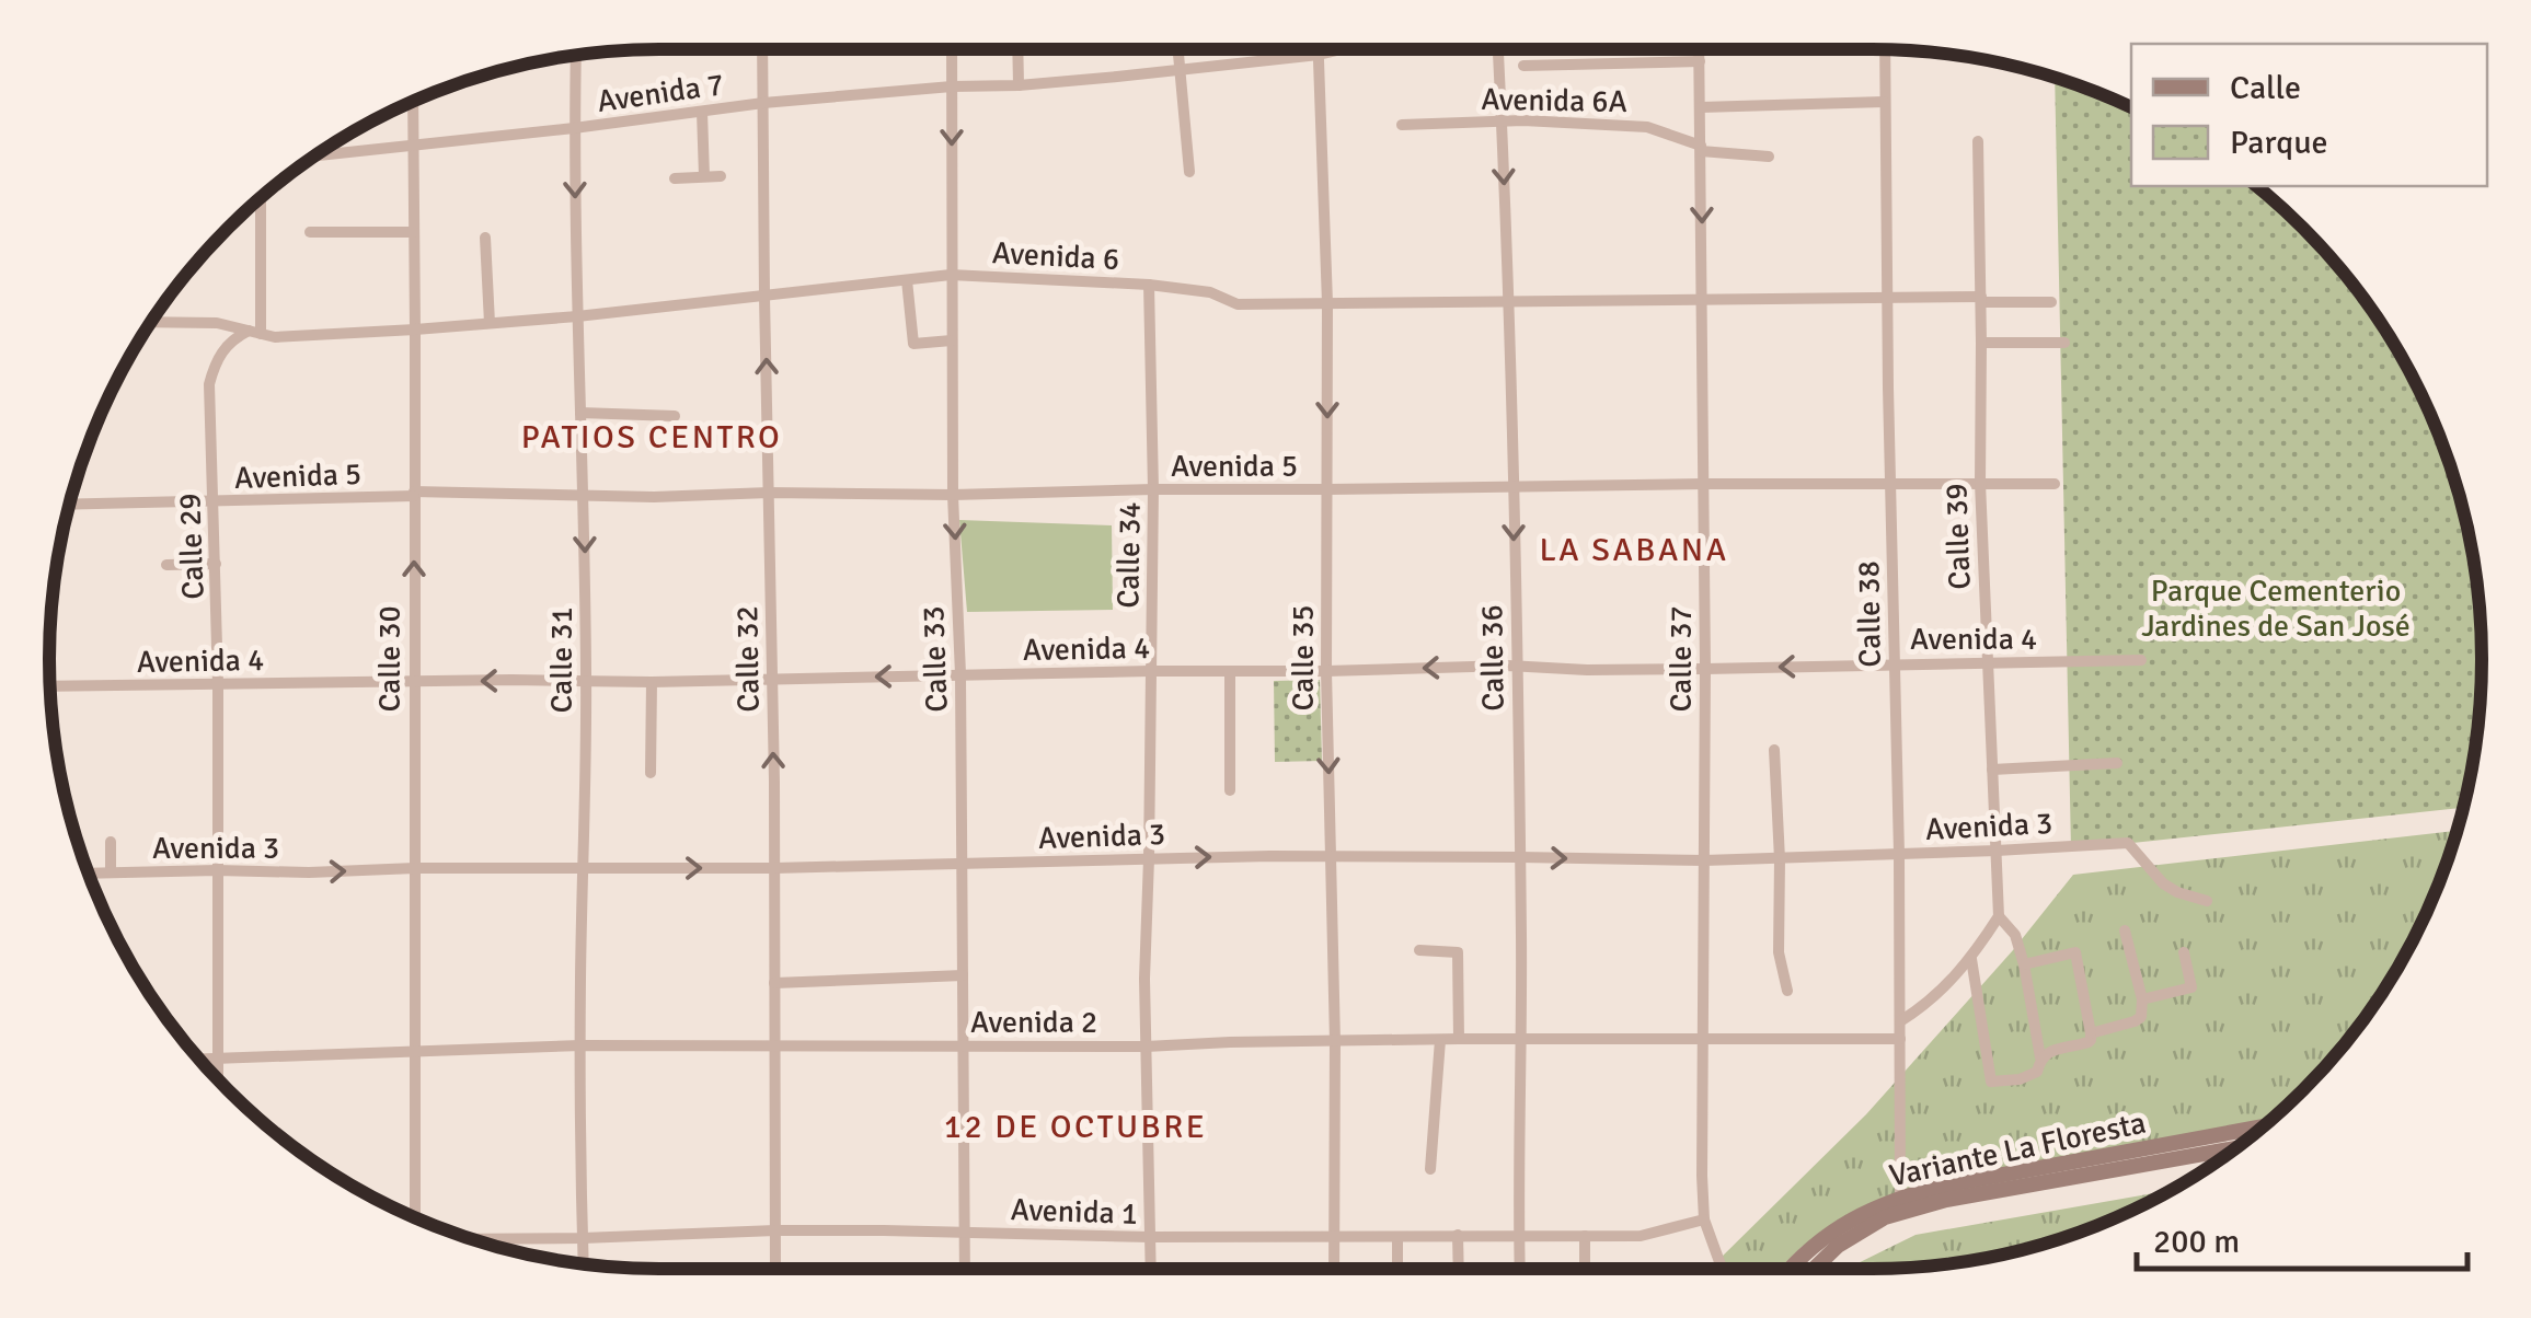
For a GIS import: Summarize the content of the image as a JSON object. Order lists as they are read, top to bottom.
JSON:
{
  "streets": {
    "main road": ["Variante La Floresta"],
    "street": [
      "Avenida 7",
      "Avenida 6A",
      "Avenida 6",
      "Avenida 5",
      "Calle 39",
      "Calle 29",
      "Calle 34",
      "Calle 38",
      "Avenida 4",
      "Calle 35",
      "Calle 36",
      "Calle 30",
      "Calle 32",
      "Calle 33",
      "Calle 37",
      "Calle 31",
      "Avenida 3",
      "Avenida 2",
      "Avenida 1"
    ]
  },
  "crossings": [
    ["Avenida 7", "Calle 35"],
    ["Avenida 7", "Calle 30"],
    ["Avenida 7", "Calle 32"],
    ["Avenida 7", "Calle 33"],
    ["Avenida 7", "Calle 31"],
    ["Avenida 6A", "Calle 36"],
    ["Avenida 6A", "Calle 37"],
    ["Avenida 6", "Calle 39"],
    ["Avenida 6", "Calle 29"],
    ["Avenida 6", "Calle 34"],
    ["Avenida 6", "Calle 38"],
    ["Avenida 6", "Calle 35"],
    ["Avenida 6", "Calle 36"],
    ["Avenida 6", "Calle 30"],
    ["Avenida 6", "Calle 32"],
    ["Avenida 6", "Calle 33"],
    ["Avenida 6", "Calle 37"],
    ["Avenida 6", "Calle 31"],
    ["Avenida 5", "Calle 39"],
    ["Avenida 5", "Calle 29"],
    ["Avenida 5", "Calle 34"],
    ["Avenida 5", "Calle 38"],
    ["Avenida 5", "Calle 35"],
    ["Avenida 5", "Calle 36"],
    ["Avenida 5", "Calle 30"],
    ["Avenida 5", "Calle 32"],
    ["Avenida 5", "Calle 33"],
    ["Avenida 5", "Calle 37"],
    ["Avenida 5", "Calle 31"],
    ["Calle 39", "Avenida 4"],
    ["Calle 39", "Avenida 3"],
    ["Calle 29", "Avenida 4"],
    ["Calle 29", "Avenida 3"],
    ["Calle 29", "Avenida 2"],
    ["Calle 34", "Avenida 4"],
    ["Calle 34", "Avenida 3"],
    ["Calle 34", "Avenida 2"],
    ["Calle 34", "Avenida 1"],
    ["Calle 38", "Avenida 4"],
    ["Calle 38", "Avenida 3"],
    ["Calle 38", "Avenida 2"],
    ["Calle 38", "Variante La Floresta"],
    ["Avenida 4", "Calle 35"],
    ["Avenida 4", "Calle 36"],
    ["Avenida 4", "Calle 30"],
    ["Avenida 4", "Calle 32"],
    ["Avenida 4", "Calle 33"],
    ["Avenida 4", "Calle 37"],
    ["Avenida 4", "Calle 31"],
    ["Calle 35", "Avenida 3"],
    ["Calle 35", "Avenida 2"],
    ["Calle 35", "Avenida 1"],
    ["Calle 36", "Avenida 3"],
    ["Calle 36", "Avenida 2"],
    ["Calle 36", "Avenida 1"],
    ["Calle 30", "Avenida 3"],
    ["Calle 30", "Avenida 2"],
    ["Calle 32", "Avenida 3"],
    ["Calle 32", "Avenida 2"],
    ["Calle 32", "Avenida 1"],
    ["Calle 33", "Avenida 3"],
    ["Calle 33", "Avenida 2"],
    ["Calle 33", "Avenida 1"],
    ["Calle 37", "Avenida 3"],
    ["Calle 37", "Avenida 2"],
    ["Calle 37", "Avenida 1"],
    ["Calle 31", "Avenida 3"],
    ["Calle 31", "Avenida 2"],
    ["Calle 31", "Avenida 1"]
  ],
  "one_way": ["Avenida 4", "Avenida 3"],
  "districts": ["PATIOS CENTRO", "LA SABANA", "12 DE OCTUBRE"],
  "parks": ["Parque Cementerio Jardines de San José"],
  "legend": ["Calle", "Parque"],
  "scale_bar": "200 m"
}
